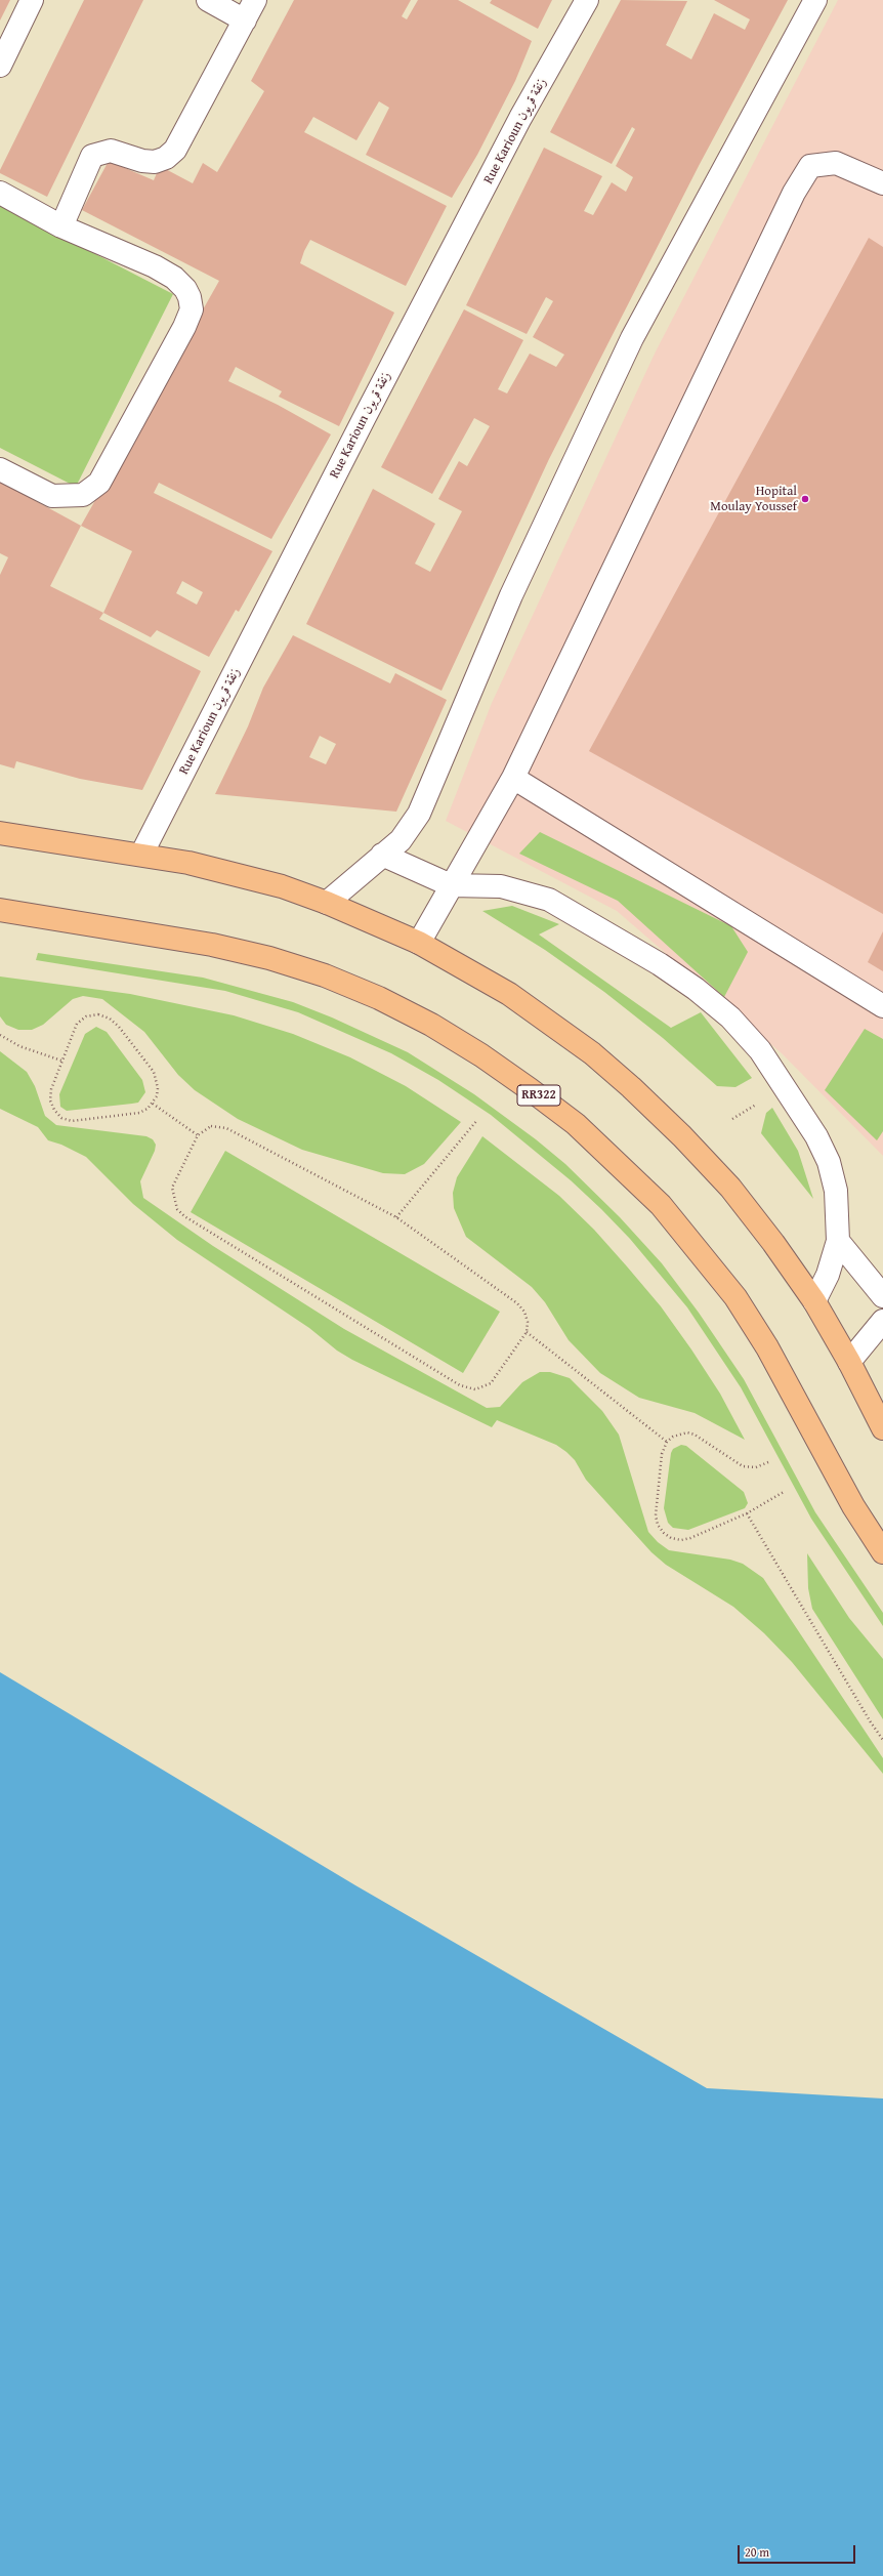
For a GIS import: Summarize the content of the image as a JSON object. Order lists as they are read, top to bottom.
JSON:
{
  "streets": {
    "main road": ["RR322"],
    "street": ["Rue Karioun زنقة قريون"]
  },
  "places": ["Hopital Moulay Youssef"],
  "scale_bar": "20 m"
}
